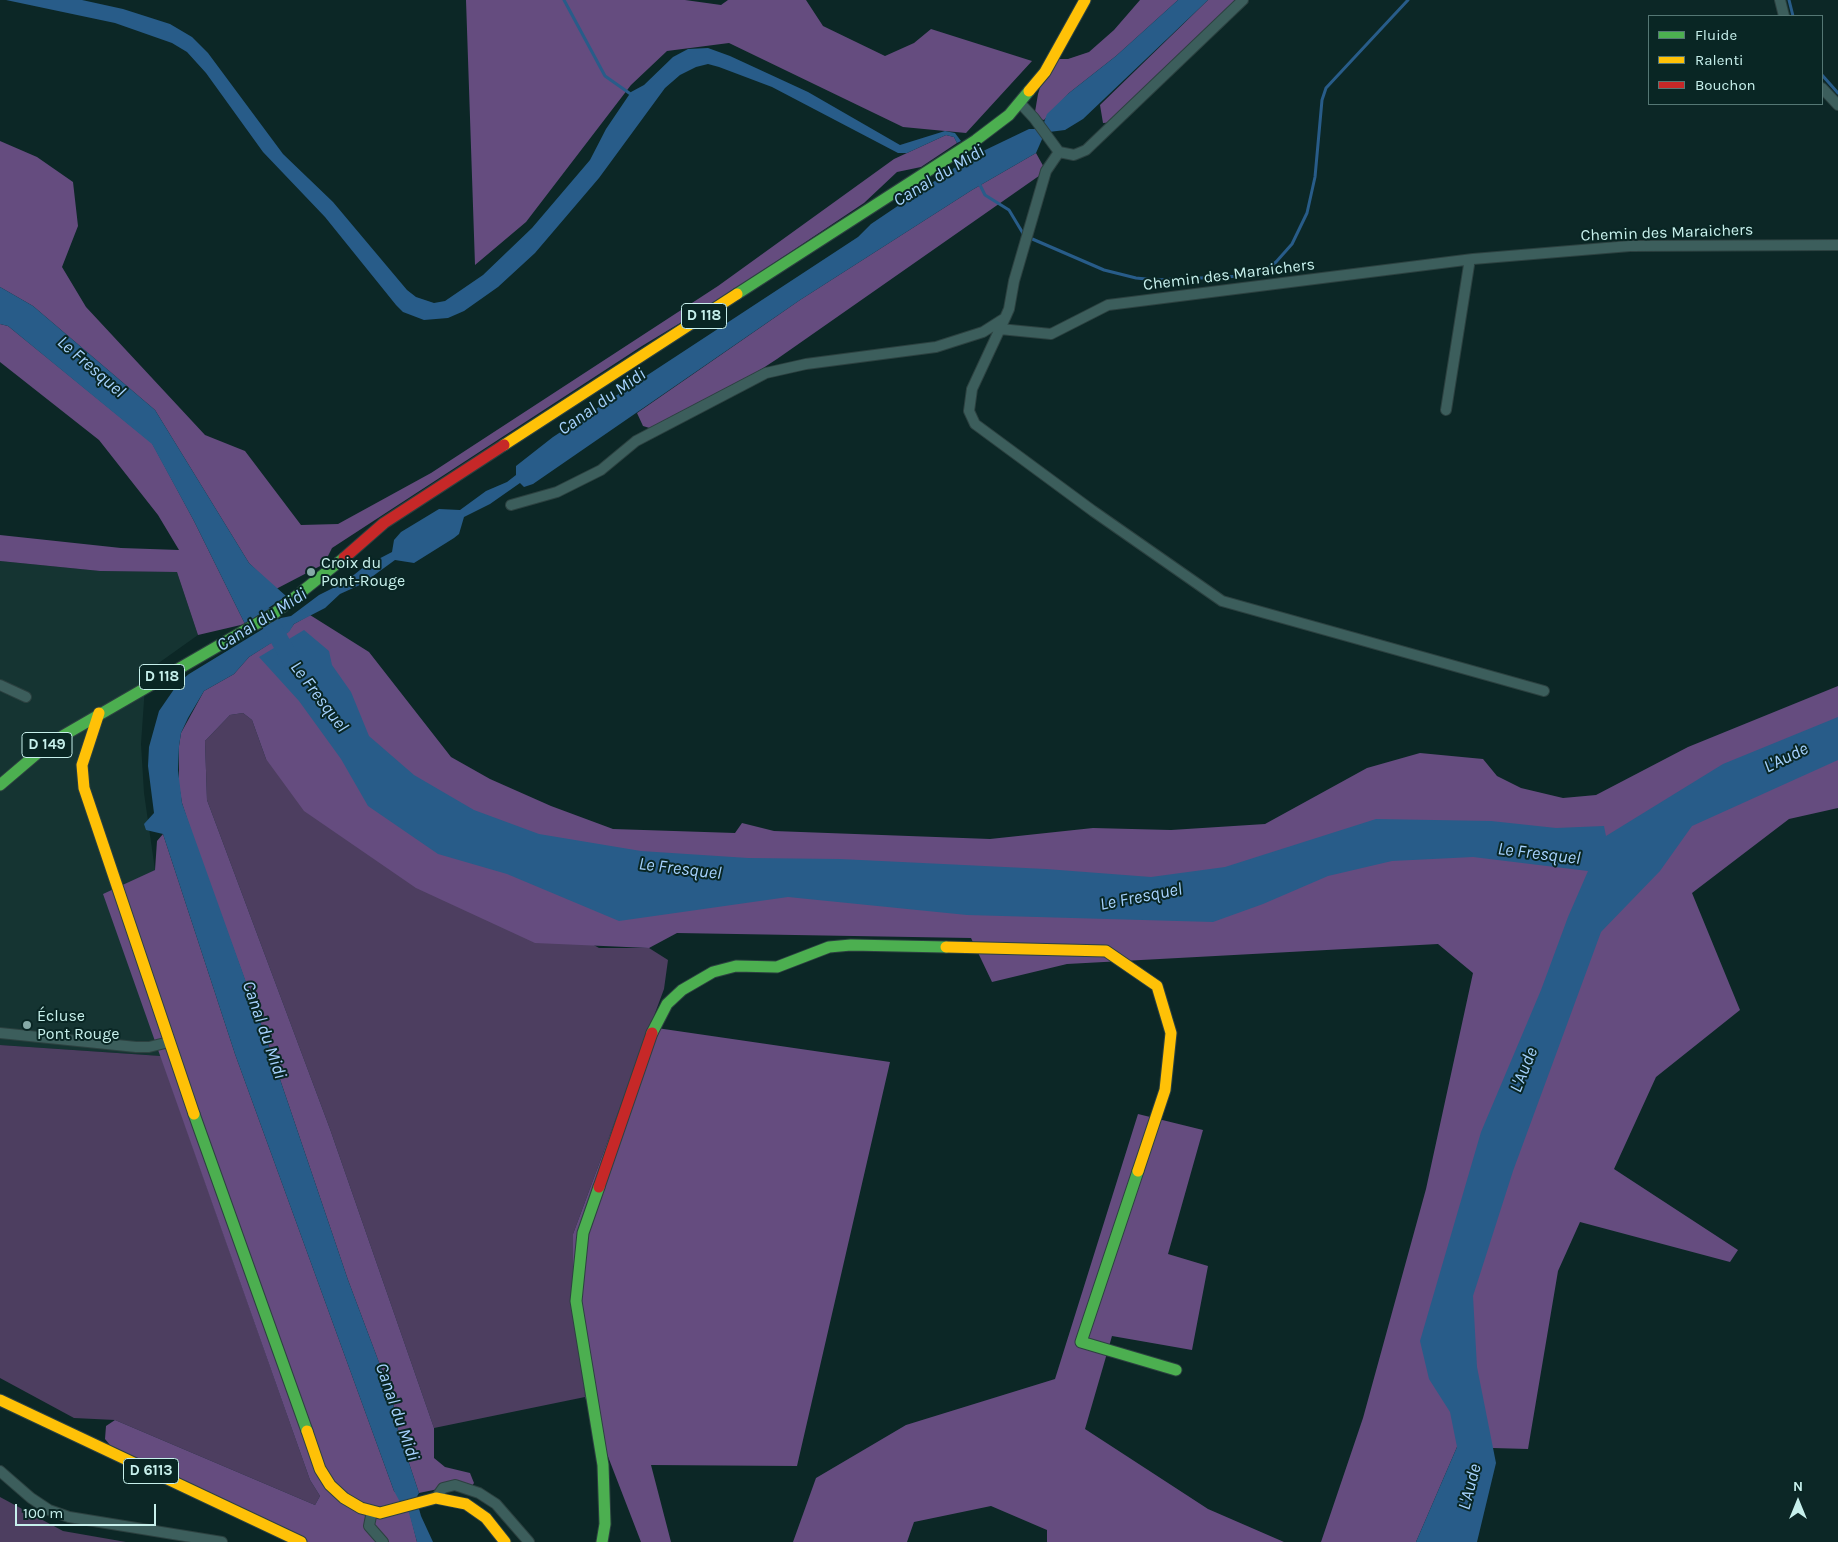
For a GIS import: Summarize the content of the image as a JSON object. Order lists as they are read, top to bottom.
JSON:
{
  "streets": {
    "street": [
      "Chemin des Maraichers",
      "D 118",
      "D 149",
      "D 6113"
    ]
  },
  "crossings": [
    ["D 118", "D 149"]
  ],
  "water": ["Canal du Midi", "Le Fresquel", "L'Aude"],
  "places": ["Croix du Pont-Rouge", "Écluse Pont Rouge"],
  "legend": ["Fluide", "Ralenti", "Bouchon"],
  "scale_bar": "100 m",
  "north": "top"
}
